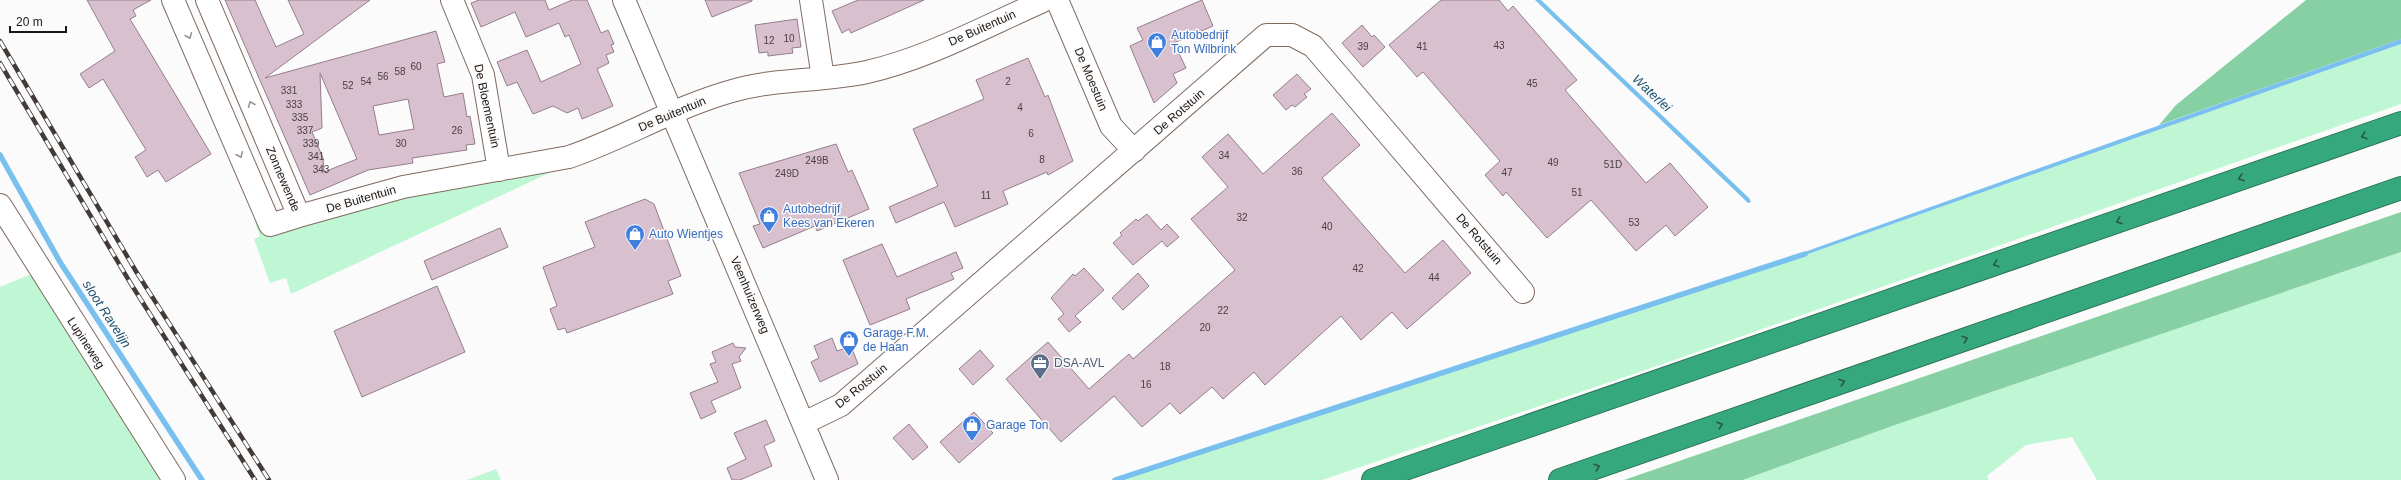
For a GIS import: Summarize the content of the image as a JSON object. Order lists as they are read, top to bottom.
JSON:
{
  "streets": {
    "street": [
      "De Buitentuin",
      "De Moestuin",
      "De Bloementuin",
      "De Rotstuin",
      "Zonnewende",
      "Veenhuizerweg",
      "Lupineweg"
    ]
  },
  "crossings": [
    ["De Buitentuin", "De Moestuin"],
    ["De Buitentuin", "De Bloementuin"],
    ["De Buitentuin", "Zonnewende"],
    ["De Buitentuin", "Veenhuizerweg"],
    ["De Moestuin", "De Rotstuin"],
    ["De Rotstuin", "Veenhuizerweg"]
  ],
  "water": ["Waterlei", "sloot Ravelijn"],
  "places": {
    "shop": [
      "Autobedrijf Ton Wilbrink",
      "Autobedrijf Kees van Ekeren",
      "Auto Wientjes",
      "Garage F.M. de Haan",
      "Garage Ton"
    ],
    "office": ["DSA-AVL"]
  },
  "house_numbers": [
    "10",
    "12",
    "43",
    "39",
    "41",
    "60",
    "58",
    "56",
    "54",
    "2",
    "45",
    "52",
    "331",
    "333",
    "4",
    "335",
    "337",
    "26",
    "6",
    "339",
    "30",
    "34",
    "341",
    "8",
    "249B",
    "49",
    "51D",
    "343",
    "36",
    "47",
    "249D",
    "51",
    "11",
    "32",
    "53",
    "40",
    "42",
    "44",
    "22",
    "20",
    "18",
    "16"
  ],
  "scale_bar": "20 m"
}
